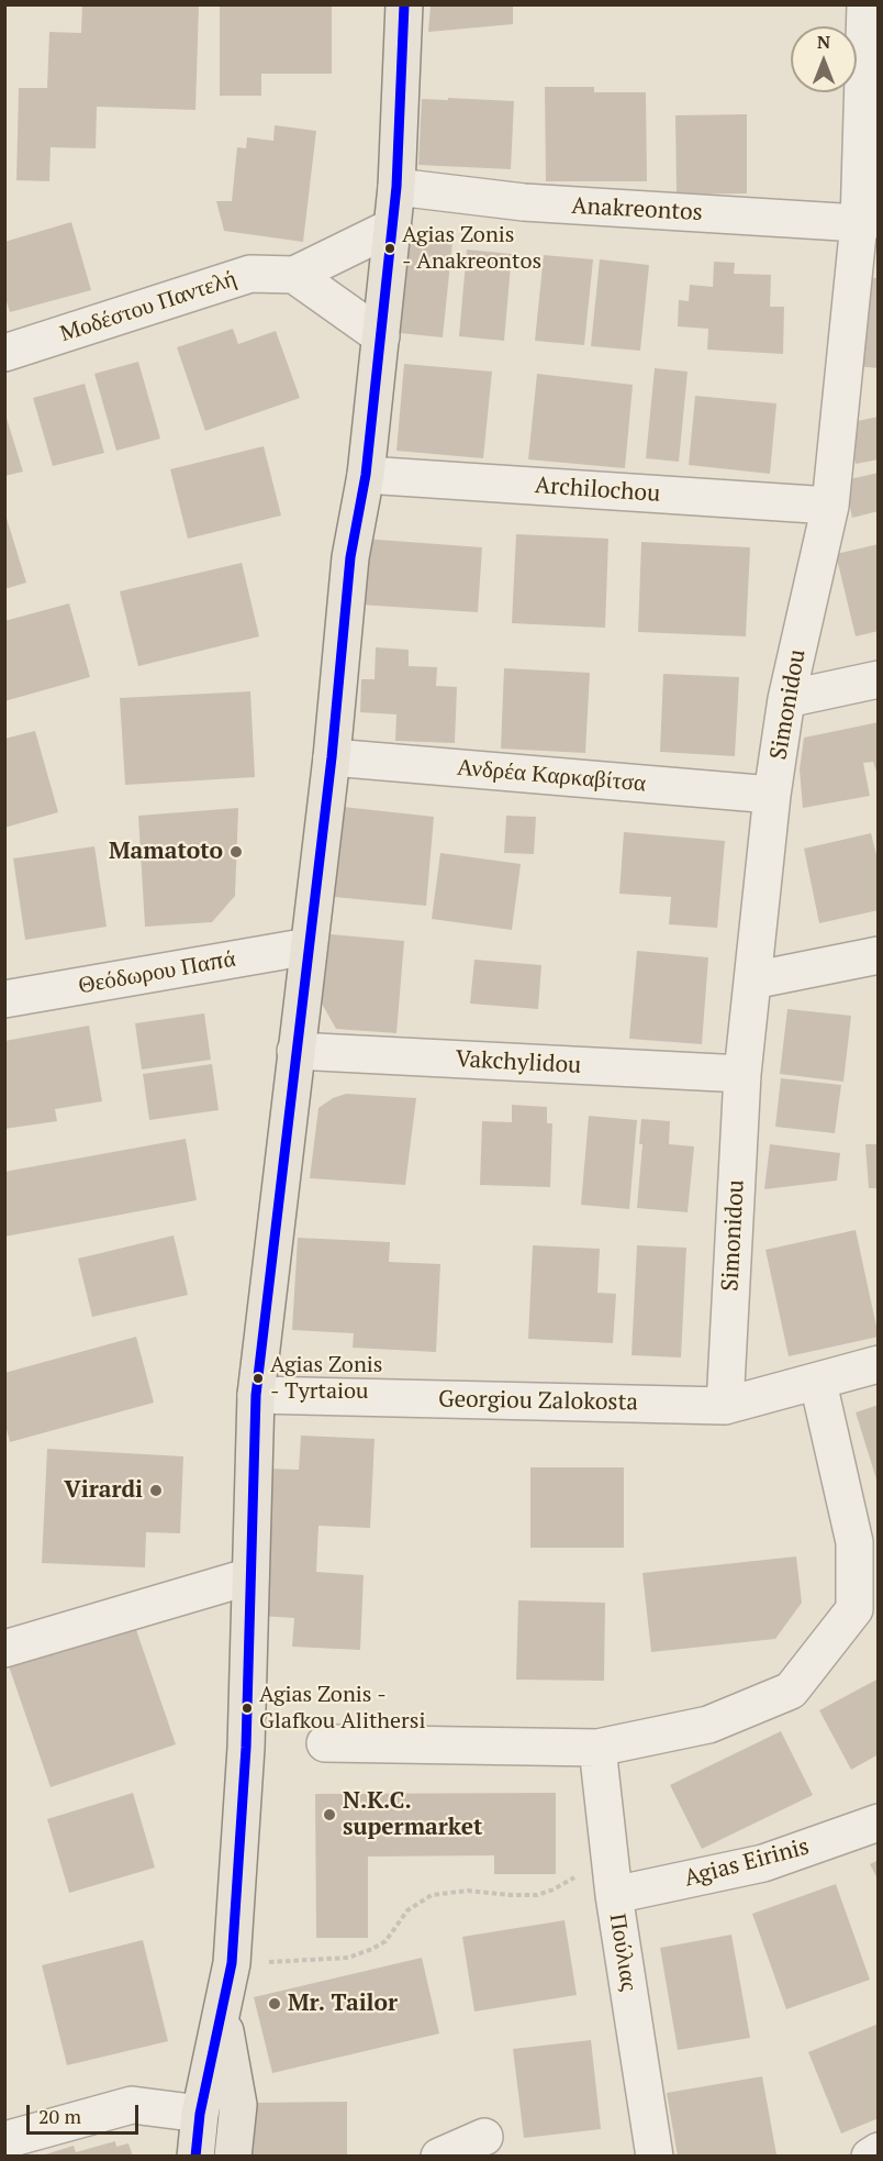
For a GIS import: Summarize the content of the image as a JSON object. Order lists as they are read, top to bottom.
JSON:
{
  "streets": {
    "street": [
      "Anakreontos",
      "Μοδέστου Παντελή",
      "Archilochou",
      "Simonidou",
      "Ανδρέα Καρκαβίτσα",
      "Θεόδωρου Παπά",
      "Vakchylidou",
      "Georgiou Zalokosta",
      "Agias Eirinis",
      "Πούλιας"
    ]
  },
  "crossings": [
    ["Anakreontos", "Simonidou"],
    ["Archilochou", "Simonidou"],
    ["Simonidou", "Ανδρέα Καρκαβίτσα"],
    ["Simonidou", "Vakchylidou"],
    ["Simonidou", "Georgiou Zalokosta"],
    ["Agias Eirinis", "Πούλιας"]
  ],
  "places": [
    "Agias Zonis - Anakreontos",
    "Mamatoto",
    "Agias Zonis - Tyrtaiou",
    "Virardi",
    "Agias Zonis - Glafkou Alithersi",
    "N.K.C. supermarket",
    "Mr. Tailor"
  ],
  "scale_bar": "20 m",
  "north": "top"
}
